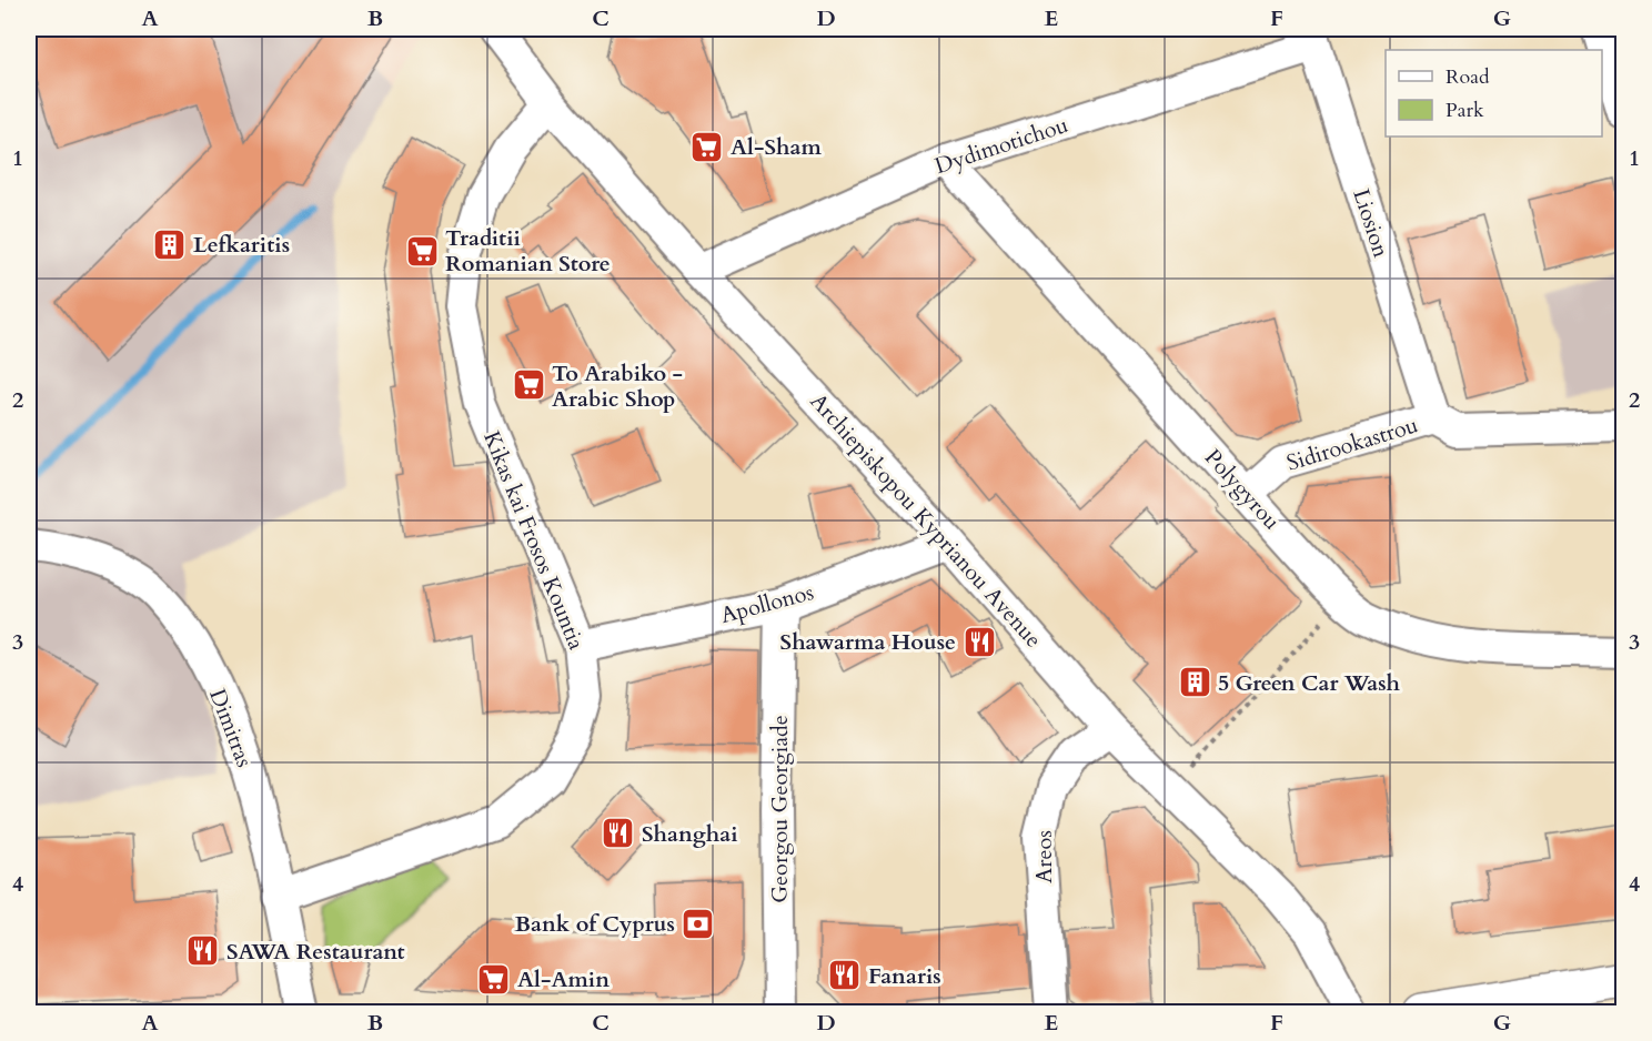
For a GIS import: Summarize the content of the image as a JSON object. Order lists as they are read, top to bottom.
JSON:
{
  "streets": {
    "street": [
      "Dydimotichou",
      "Liosion",
      "Sidirookastrou",
      "Polygyrou",
      "Archiepiskopou Kyprianou Avenue",
      "Kikas kai Frosos Kountia",
      "Apollonos",
      "Dimitras",
      "Georgou Georgiade",
      "Areos"
    ]
  },
  "crossings": [
    ["Dydimotichou", "Liosion"],
    ["Dydimotichou", "Polygyrou"],
    ["Dydimotichou", "Archiepiskopou Kyprianou Avenue"],
    ["Liosion", "Sidirookastrou"],
    ["Sidirookastrou", "Polygyrou"],
    ["Archiepiskopou Kyprianou Avenue", "Kikas kai Frosos Kountia"],
    ["Archiepiskopou Kyprianou Avenue", "Apollonos"],
    ["Archiepiskopou Kyprianou Avenue", "Areos"],
    ["Kikas kai Frosos Kountia", "Apollonos"],
    ["Kikas kai Frosos Kountia", "Dimitras"],
    ["Apollonos", "Georgou Georgiade"]
  ],
  "places": {
    "supermarket": [
      "Al-Sham",
      "Traditii Romanian Store",
      "To Arabiko - Arabic Shop",
      "Al-Amin"
    ],
    "building": ["Lefkaritis", "5 Green Car Wash"],
    "restaurant": [
      "Shawarma House",
      "Shanghai",
      "SAWA Restaurant",
      "Fanaris"
    ],
    "bank": ["Bank of Cyprus"]
  },
  "legend": ["Road", "Park"],
  "grid": {
    "columns": [
      "A",
      "B",
      "C",
      "D",
      "E",
      "F",
      "G"
    ],
    "rows": [
      "1",
      "2",
      "3",
      "4"
    ]
  }
}
